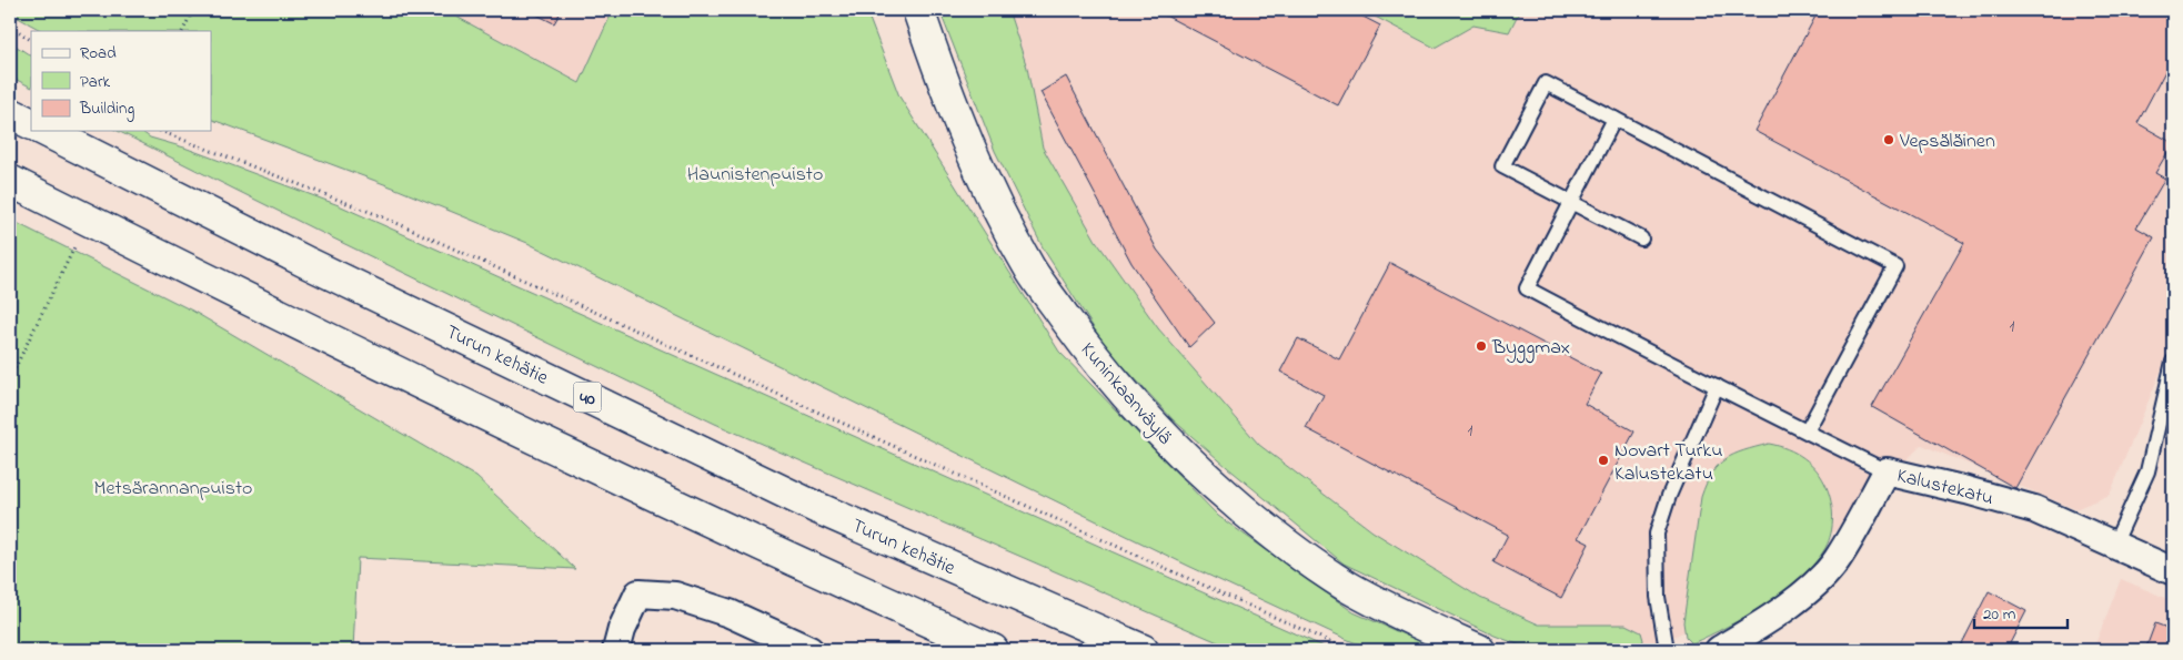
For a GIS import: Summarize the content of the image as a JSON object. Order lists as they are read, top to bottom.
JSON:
{
  "streets": {
    "main road": ["Turun kehätie", "Kuninkaanväylä", "40"],
    "street": ["Kalustekatu"]
  },
  "parks": ["Haunistenpuisto", "Metsärannanpuisto"],
  "places": ["Vepsäläinen", "Byggmax", "Novart Turku Kalustekatu"],
  "house_numbers": ["1", "1"],
  "legend": ["Road", "Park", "Building"],
  "scale_bar": "20 m"
}
